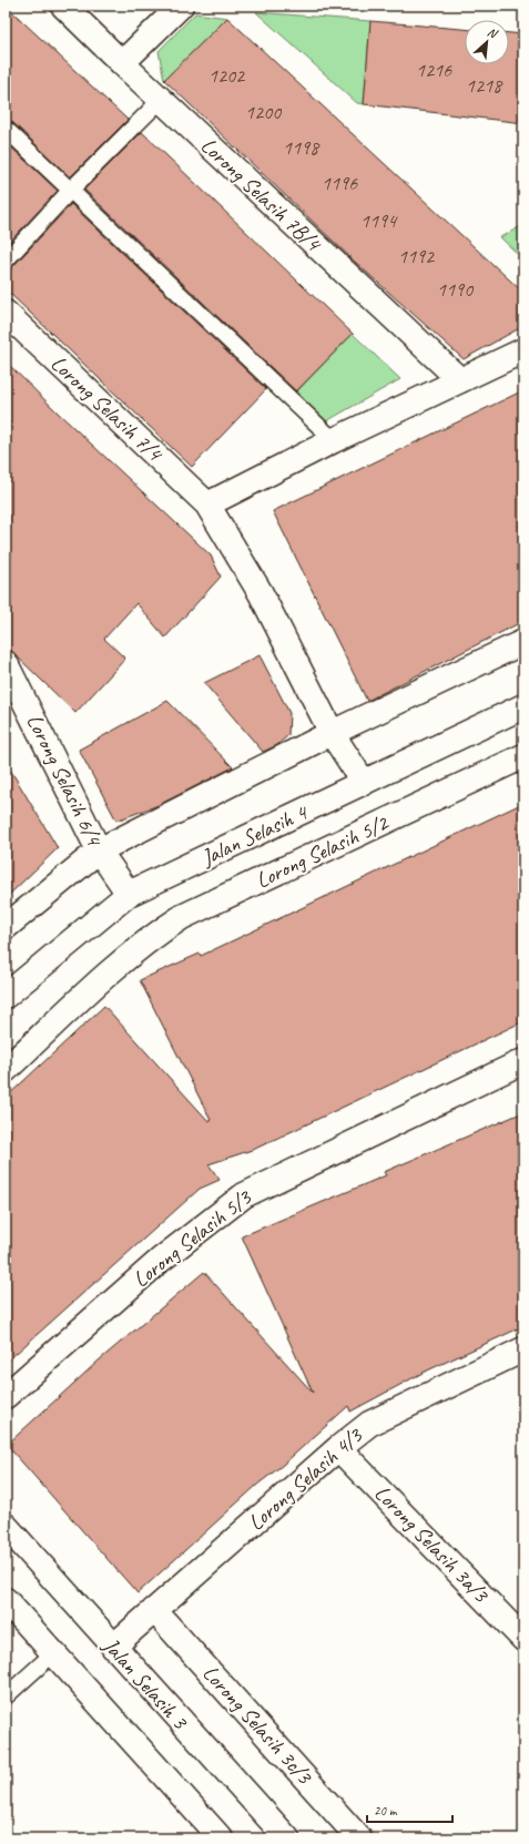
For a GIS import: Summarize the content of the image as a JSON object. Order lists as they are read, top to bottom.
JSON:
{
  "streets": {
    "street": [
      "Lorong Selasih 7B/4",
      "Lorong Selasih 7/4",
      "Lorong Selasih 6/4",
      "Jalan Selasih 4",
      "Lorong Selasih 5/2",
      "Lorong Selasih 5/3",
      "Lorong Selasih 4/3",
      "Lorong Selasih 3a/3",
      "Jalan Selasih 3",
      "Lorong Selasih 3c/3"
    ]
  },
  "crossings": [
    ["Lorong Selasih 7/4", "Jalan Selasih 4"],
    ["Lorong Selasih 6/4", "Jalan Selasih 4"],
    ["Lorong Selasih 4/3", "Lorong Selasih 3a/3"],
    ["Lorong Selasih 4/3", "Jalan Selasih 3"],
    ["Lorong Selasih 4/3", "Lorong Selasih 3c/3"]
  ],
  "house_numbers": [
    "1216",
    "1202",
    "1218",
    "1200",
    "1198",
    "1196",
    "1194",
    "1192",
    "1190"
  ],
  "scale_bar": "20 m",
  "north": "top right"
}
